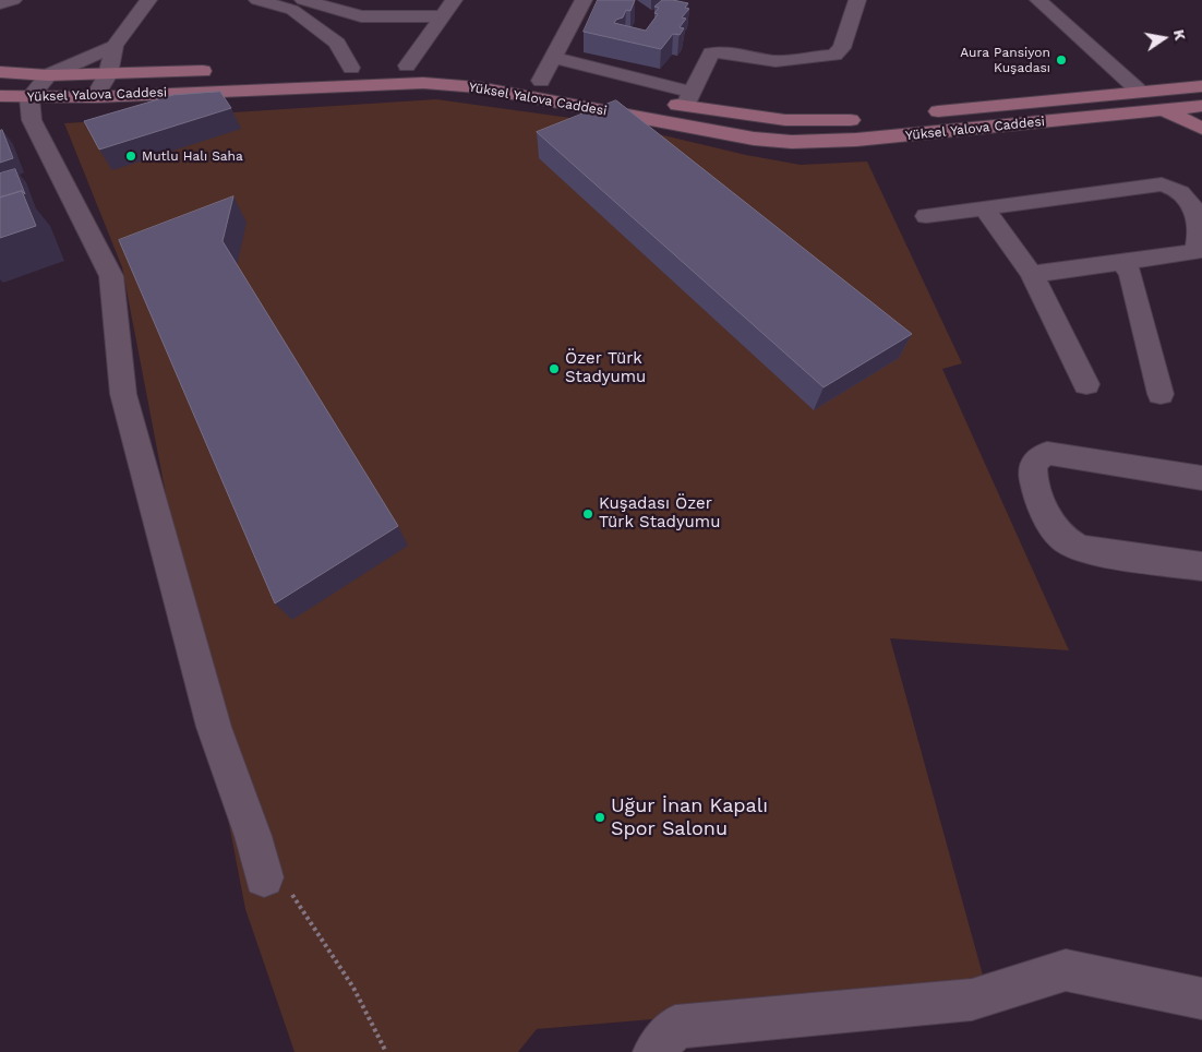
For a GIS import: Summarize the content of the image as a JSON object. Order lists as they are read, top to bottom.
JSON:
{
  "streets": {
    "main road": ["Yüksel Yalova Caddesi"]
  },
  "places": [
    "Aura Pansiyon Kuşadası",
    "Mutlu Halı Saha",
    "Özer Türk Stadyumu",
    "Kuşadası Özer Türk Stadyumu",
    "Uğur İnan Kapalı Spor Salonu"
  ],
  "north": "right"
}
